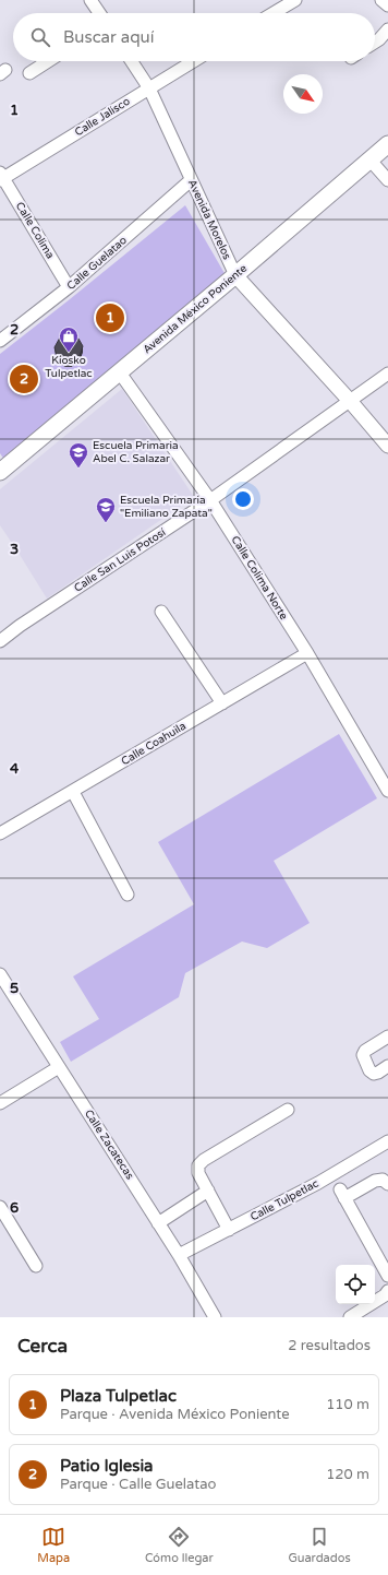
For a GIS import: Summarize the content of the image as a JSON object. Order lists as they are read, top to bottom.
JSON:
{
  "streets": {
    "main road": ["Avenida México Poniente"],
    "street": [
      "Calle Jalisco",
      "Avenida Morelos",
      "Calle Colima",
      "Calle Guelatao",
      "Calle San Luis Potosí",
      "Calle Colima Norte",
      "Calle Coahuila",
      "Calle Zacatecas",
      "Calle Tulpetlac"
    ]
  },
  "crossings": [
    ["Calle Jalisco", "Avenida Morelos"],
    ["Calle Jalisco", "Calle Colima"],
    ["Avenida Morelos", "Calle Guelatao"],
    ["Avenida Morelos", "Avenida México Poniente"],
    ["Avenida Morelos", "Calle San Luis Potosí"],
    ["Calle Colima", "Calle Guelatao"],
    ["Avenida México Poniente", "Calle Colima Norte"],
    ["Calle San Luis Potosí", "Calle Colima Norte"],
    ["Calle Colima Norte", "Calle Coahuila"],
    ["Calle Zacatecas", "Calle Tulpetlac"]
  ],
  "places": {
    "shop": ["Kiosko Tulpetlac"],
    "school or university": ["Escuela Primaria Abel C. Salazar", "Escuela Primaria \"Emiliano Zapata\""]
  },
  "north": "bottom right",
  "page": {
    "search": "Buscar aquí",
    "pins": ["1", "2"],
    "heading": ["Cerca", "2 resultados"],
    "list": [
      {
        "mark": "1",
        "name": "Plaza Tulpetlac",
        "note": "Parque · Avenida México Poniente",
        "value": "110 m"
      },
      {
        "mark": "2",
        "name": "Patio Iglesia",
        "note": "Parque · Calle Guelatao",
        "value": "120 m"
      }
    ],
    "nav": ["Mapa", "Cómo llegar", "Guardados"]
  },
  "grid": {
    "rows": [
      "1",
      "2",
      "3",
      "4",
      "5",
      "6"
    ]
  }
}
